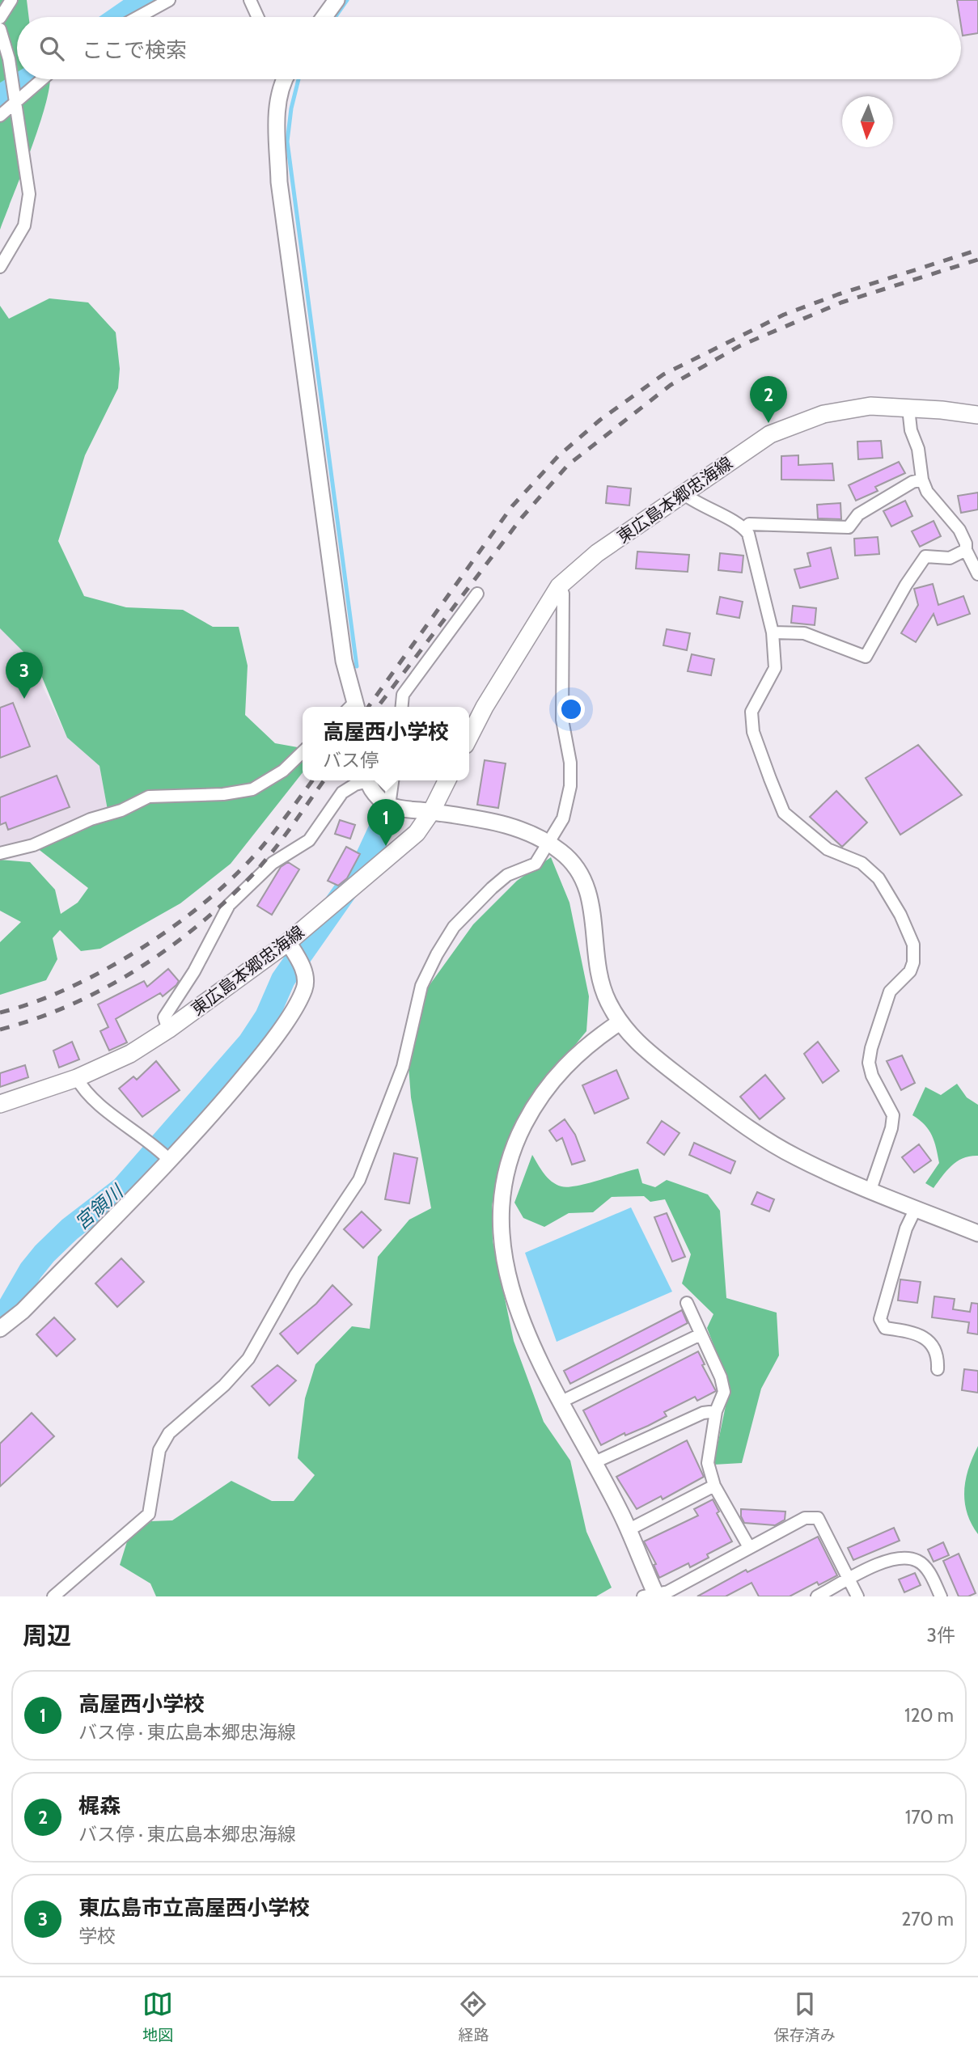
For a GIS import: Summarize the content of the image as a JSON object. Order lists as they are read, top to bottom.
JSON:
{
  "streets": {
    "main road": ["東広島本郷忠海線"]
  },
  "water": ["宮領川"],
  "north": "bottom",
  "page": {
    "search": "ここで検索",
    "pins": ["2", "3", "1"],
    "popup": ["高屋西小学校", "バス停"],
    "heading": ["周辺", "3件"],
    "list": [
      {
        "mark": "1",
        "name": "高屋西小学校",
        "note": "バス停 · 東広島本郷忠海線",
        "value": "120 m"
      },
      {
        "mark": "2",
        "name": "梶森",
        "note": "バス停 · 東広島本郷忠海線",
        "value": "170 m"
      },
      {
        "mark": "3",
        "name": "東広島市立高屋西小学校",
        "note": "学校",
        "value": "270 m"
      }
    ],
    "nav": ["地図", "経路", "保存済み"]
  }
}
